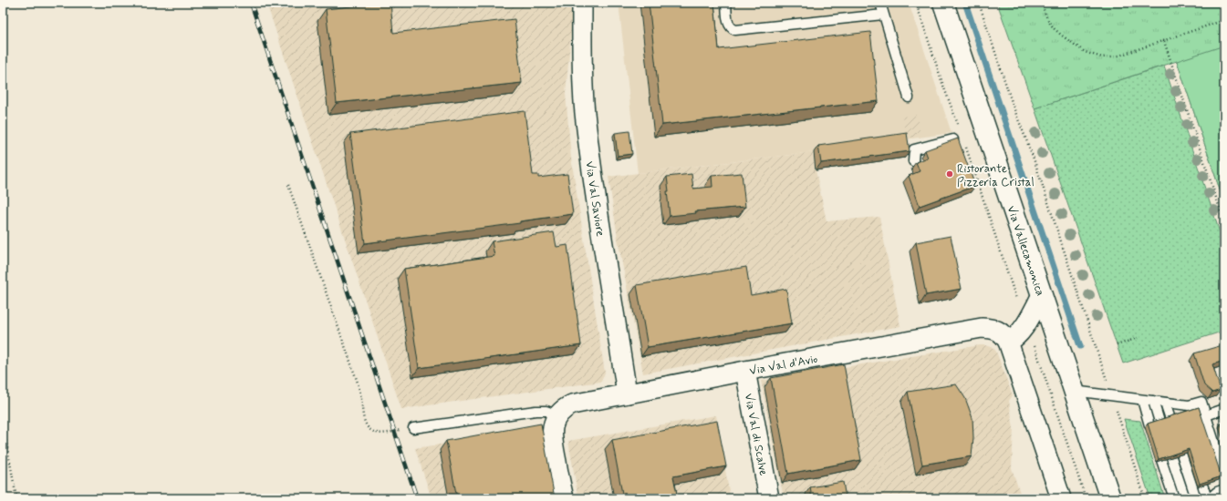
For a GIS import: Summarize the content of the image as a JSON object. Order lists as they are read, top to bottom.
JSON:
{
  "streets": {
    "main road": ["Via Vallecamonica"],
    "street": ["Via Val Saviore", "Via Val d'Avio", "Via Val di Scalve"]
  },
  "crossings": [
    ["Via Val Saviore", "Via Val d'Avio"],
    ["Via Val d'Avio", "Via Val di Scalve"]
  ],
  "places": ["Ristorante Pizzeria Cristal"]
}
